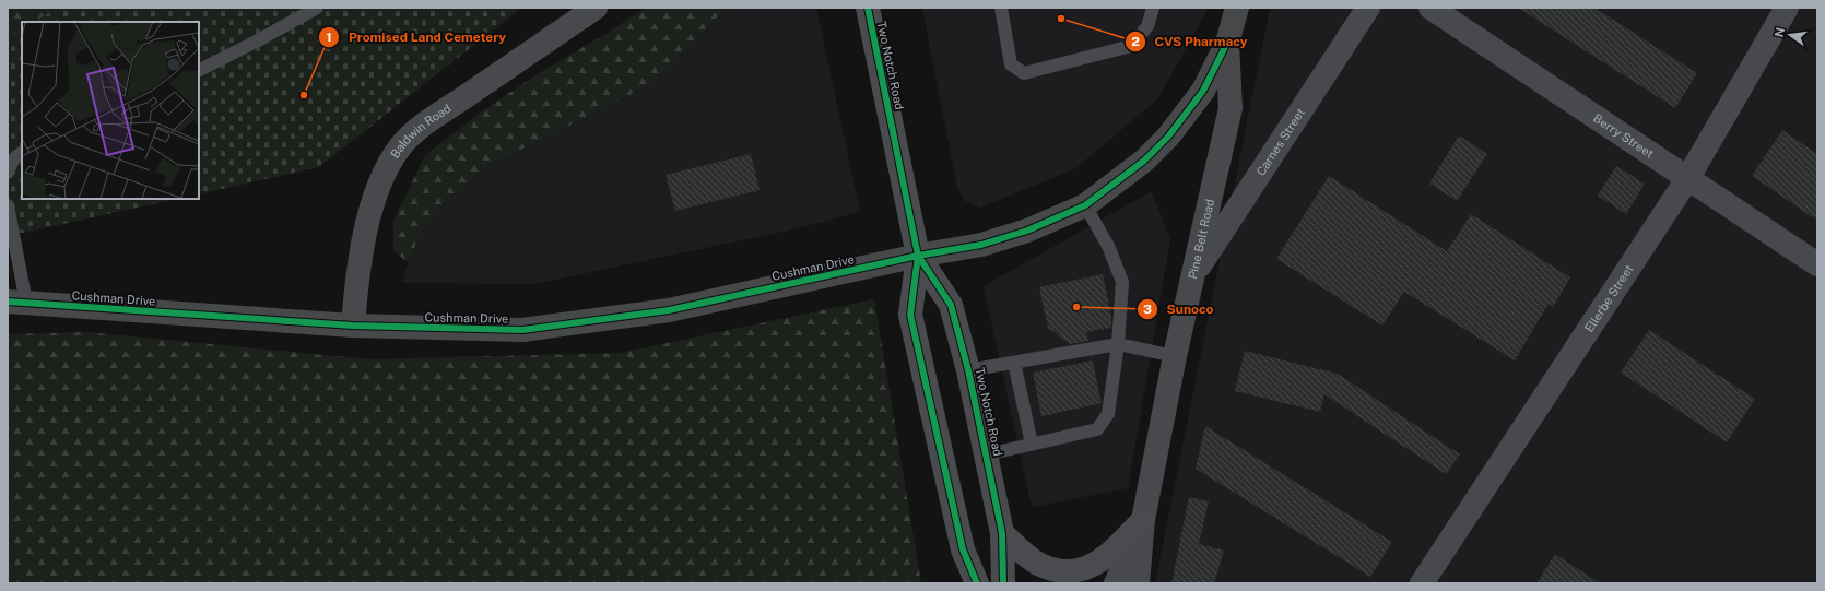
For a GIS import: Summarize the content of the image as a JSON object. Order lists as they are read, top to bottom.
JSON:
{
  "streets": {
    "main road": ["Two Notch Road"],
    "street": [
      "Baldwin Road",
      "Berry Street",
      "Carnes Street",
      "Pine Belt Road",
      "Cushman Drive",
      "Ellerbe Street"
    ]
  },
  "crossings": [
    ["Two Notch Road", "Cushman Drive"],
    ["Baldwin Road", "Cushman Drive"],
    ["Berry Street", "Ellerbe Street"],
    ["Carnes Street", "Pine Belt Road"],
    ["Pine Belt Road", "Cushman Drive"]
  ],
  "places": ["CVS Pharmacy", "Promised Land Cemetery", "Sunoco"],
  "north": "left"
}
